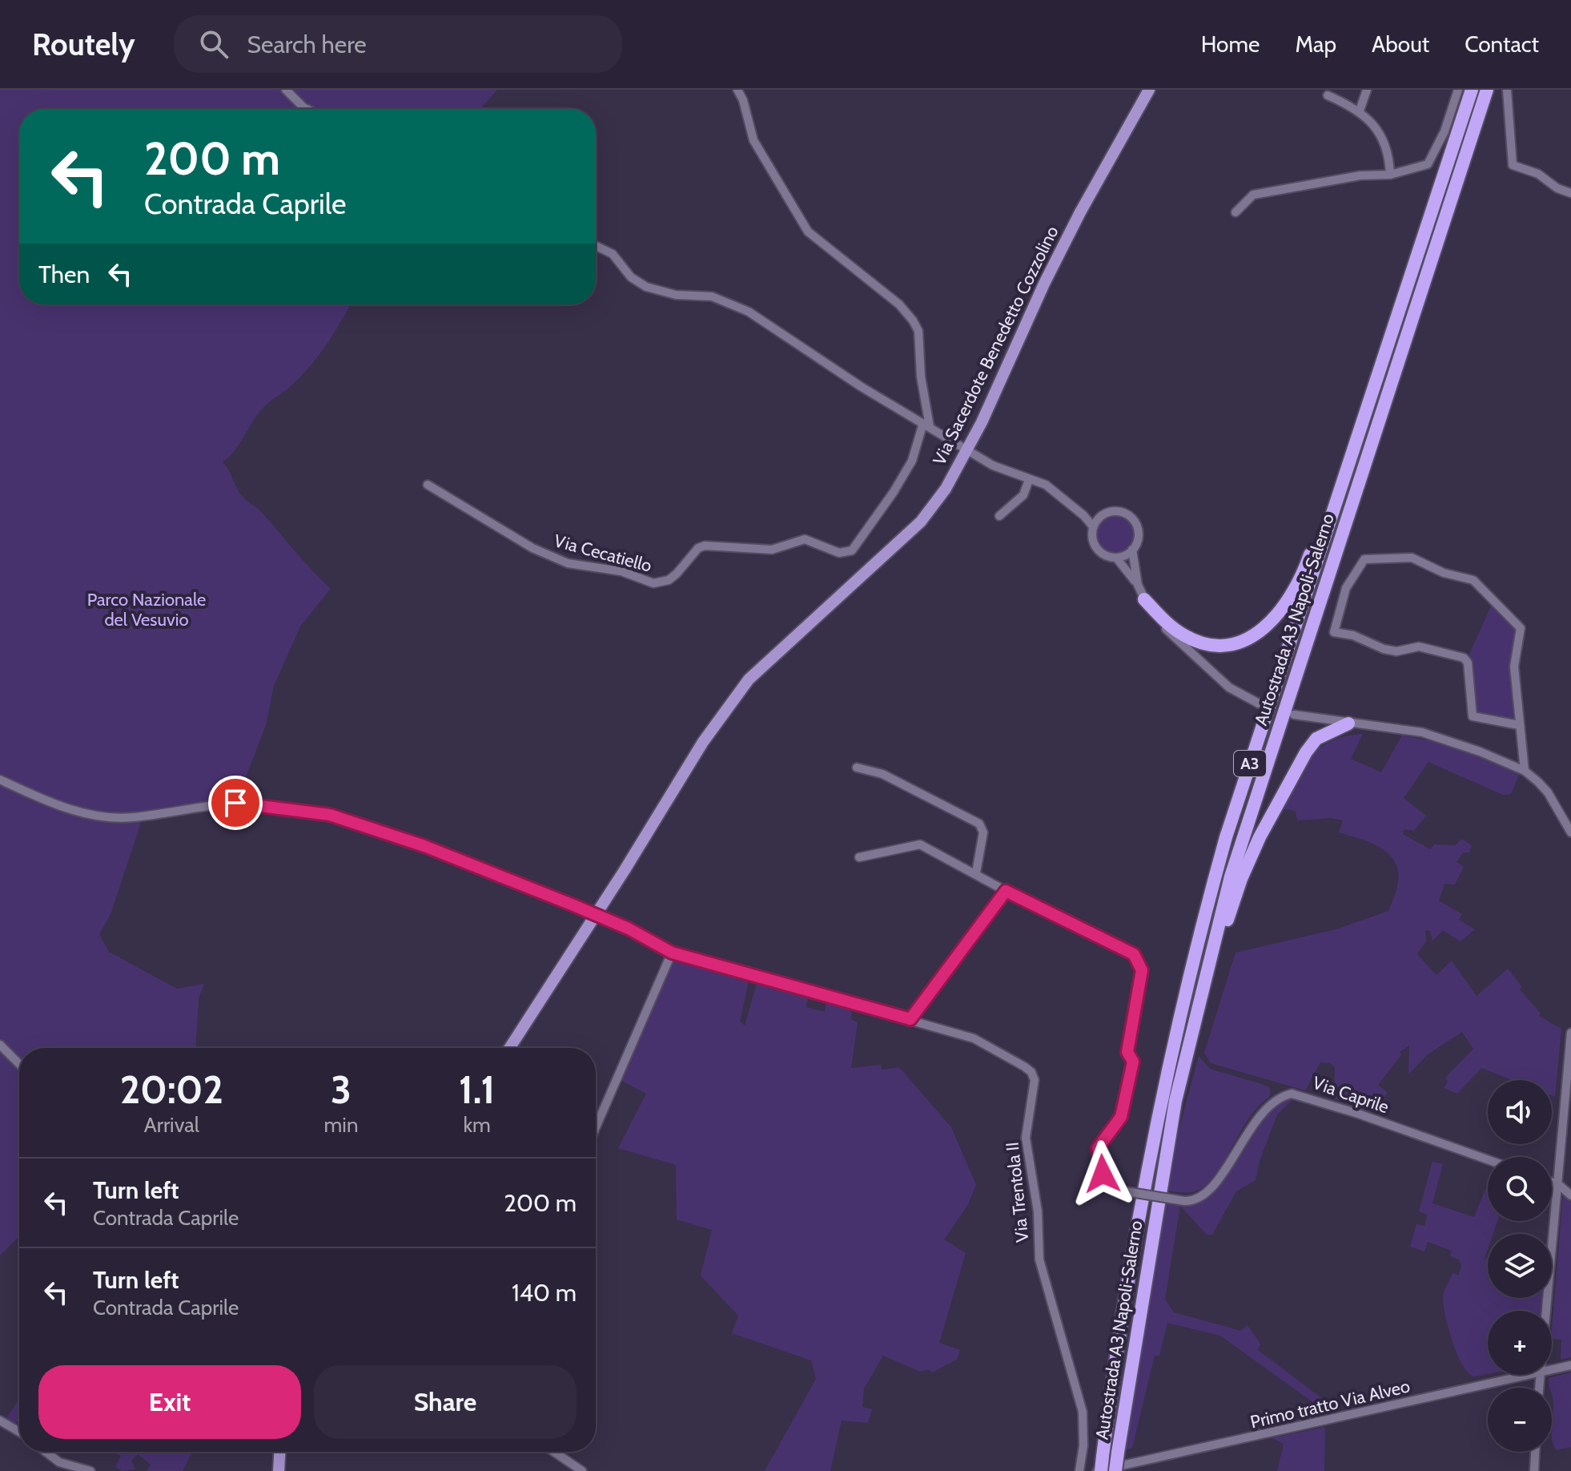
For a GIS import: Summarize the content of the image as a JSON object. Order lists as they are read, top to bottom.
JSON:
{
  "streets": {
    "highway": ["Autostrada A3 Napoli-Salerno", "A3"],
    "main road": ["Via Sacerdote Benedetto Cozzolino"],
    "street": [
      "Via Cecatiello",
      "Via Caprile",
      "Via Trentola II",
      "Primo tratto Via Alveo"
    ]
  },
  "crossings": [
    ["Via Sacerdote Benedetto Cozzolino", "Via Trentola II"]
  ],
  "parks": ["Parco Nazionale del Vesuvio"],
  "page": {
    "header": "Routely",
    "search": "Search here",
    "nav": [
      "Home",
      "Map",
      "About",
      "Contact"
    ],
    "turn": ["200 m", "Contrada Caprile"],
    "then": "Then",
    "eta": [
      "20:02",
      "Arrival",
      "3",
      "min",
      "1.1",
      "km"
    ],
    "map_buttons": ["+", "−"],
    "list": [
      {
        "name": "Turn left",
        "note": "Contrada Caprile",
        "value": "200 m"
      },
      {
        "name": "Turn left",
        "note": "Contrada Caprile",
        "value": "140 m"
      }
    ],
    "buttons": ["Exit", "Share"]
  }
}
